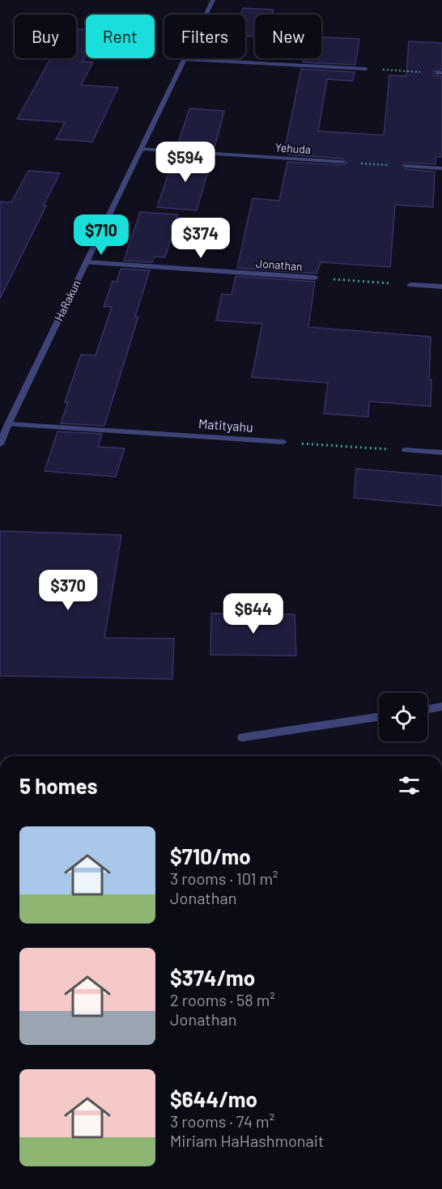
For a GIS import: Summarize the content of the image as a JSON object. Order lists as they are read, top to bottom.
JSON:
{
  "streets": {
    "street": [
      "Yehuda",
      "Jonathan",
      "HaRakun",
      "Matityahu"
    ]
  },
  "crossings": [
    ["Yehuda", "HaRakun"],
    ["Jonathan", "HaRakun"],
    ["HaRakun", "Matityahu"]
  ],
  "page": {
    "chip": [
      "Buy",
      "Rent",
      "Filters",
      "New"
    ],
    "price": [
      "$594",
      "$710",
      "$374",
      "$370",
      "$644"
    ],
    "heading": "5 homes",
    "list": [
      {
        "name": "$710/mo",
        "note": "3 rooms · 101 m² · Jonathan"
      },
      {
        "name": "$374/mo",
        "note": "2 rooms · 58 m² · Jonathan"
      },
      {
        "name": "$644/mo",
        "note": "3 rooms · 74 m² · Miriam HaHashmonait"
      }
    ]
  }
}
